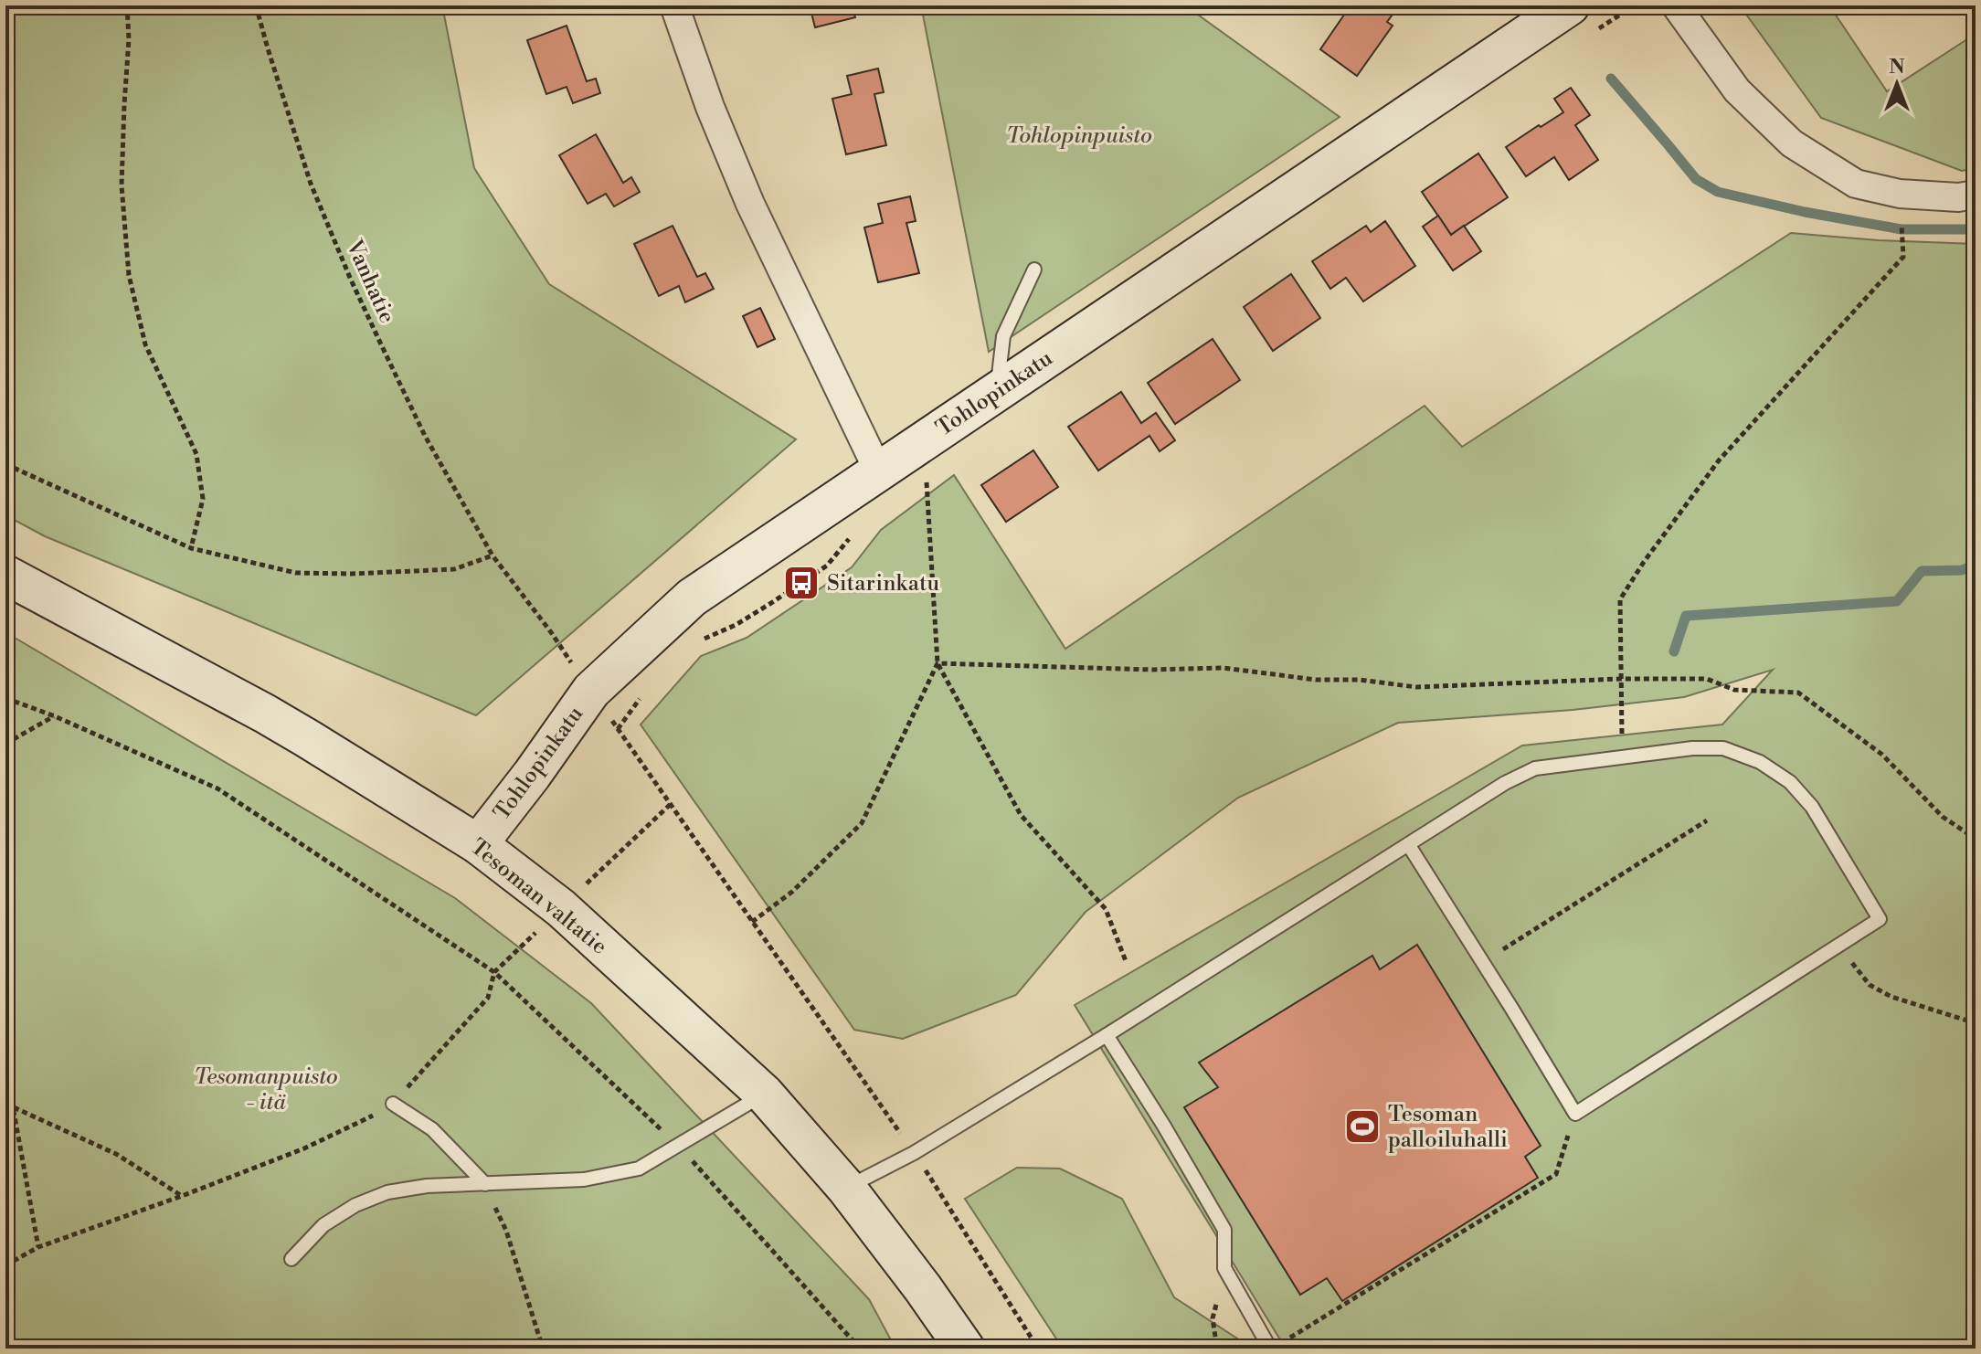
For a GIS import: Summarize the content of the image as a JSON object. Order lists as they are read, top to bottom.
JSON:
{
  "streets": {
    "street": ["Tohlopinkatu", "Tesoman valtatie"],
    "path": ["Vanhatie"]
  },
  "crossings": [
    ["Vanhatie", "Tohlopinkatu"],
    ["Tohlopinkatu", "Tesoman valtatie"]
  ],
  "parks": ["Tohlopinpuisto", "Tesomanpuisto - itä"],
  "places": {
    "bus stop": ["Sitarinkatu"],
    "sports": ["Tesoman palloiluhalli"]
  },
  "north": "top"
}
